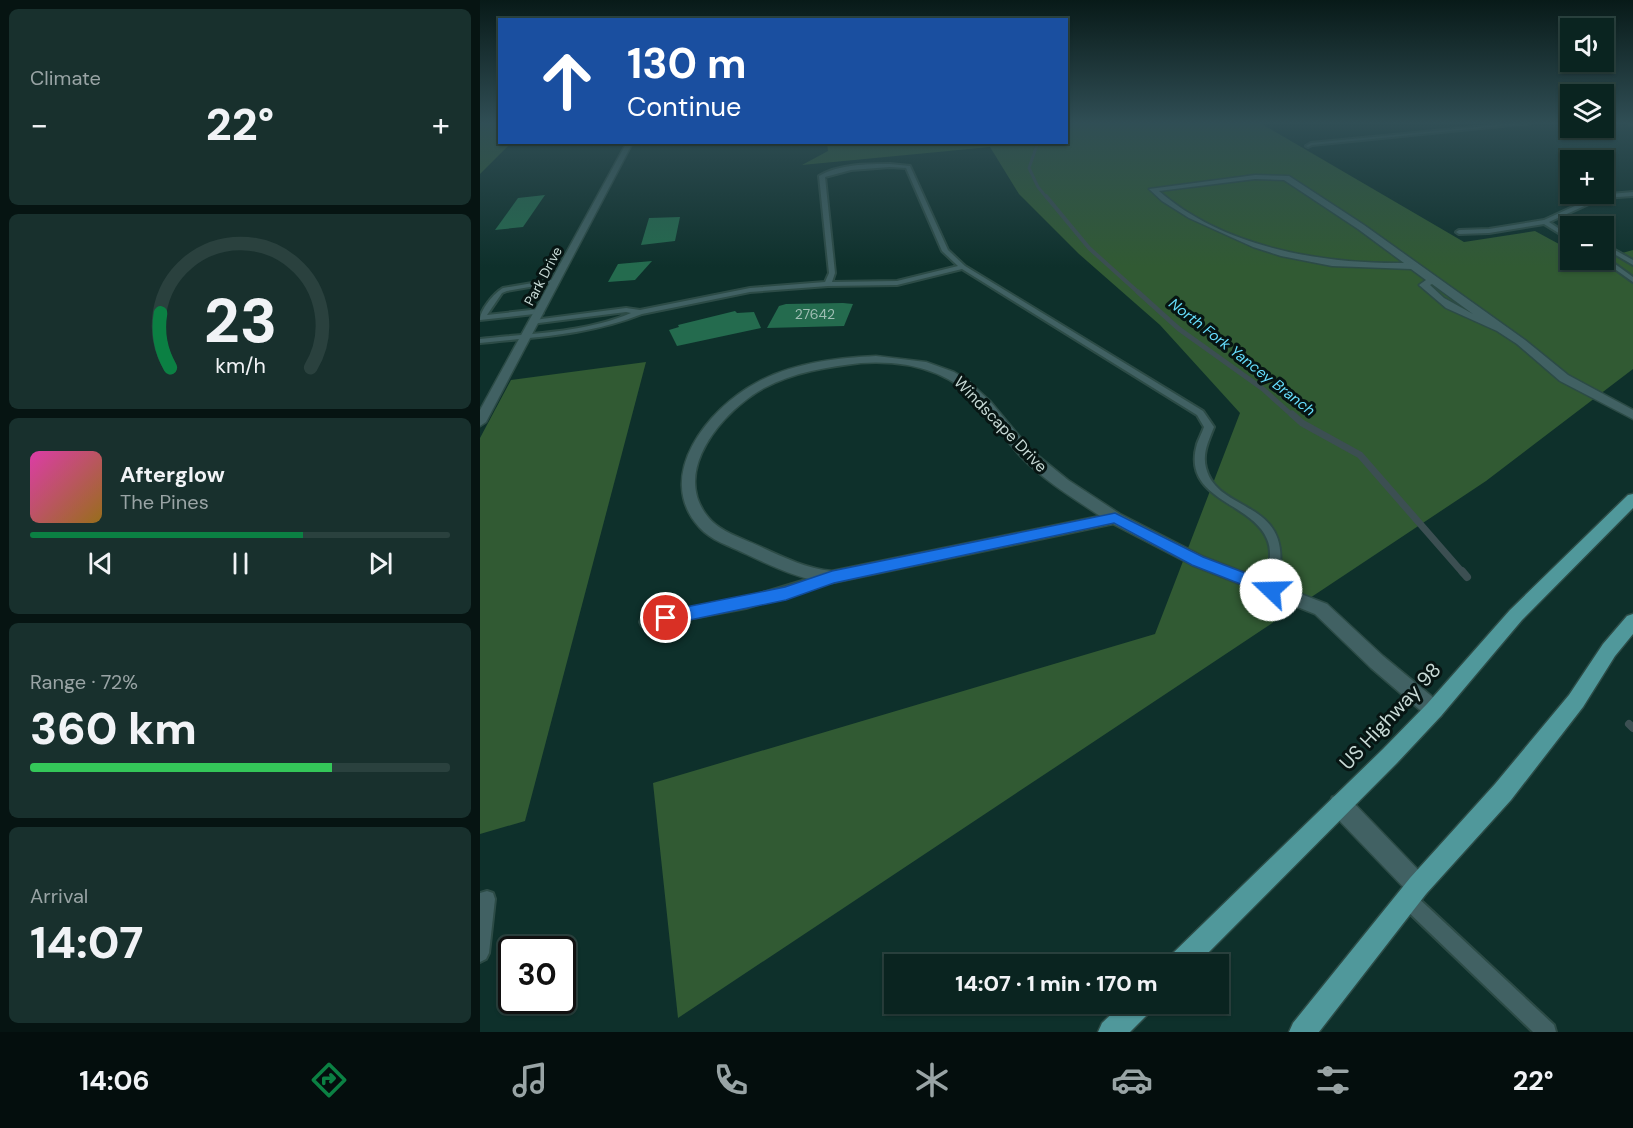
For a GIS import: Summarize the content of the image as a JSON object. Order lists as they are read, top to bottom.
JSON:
{
  "streets": {
    "main road": ["US Highway 98"],
    "street": ["Park Drive", "Windscape Drive"]
  },
  "crossings": [
    ["Windscape Drive", "US Highway 98"]
  ],
  "water": ["North Fork Yancey Branch"],
  "house_numbers": ["27642"],
  "page": {
    "tile": [
      "Climate",
      ["Range · 72%", "360 km"],
      ["Arrival", "14:07"]
    ],
    "map_buttons": ["+", "−"],
    "turn": ["130 m", "Continue"],
    "heat": ["−", "22°", "+"],
    "song": ["Afterglow", "The Pines"],
    "limit": "30",
    "trip": "14:07 · 1 min · 170 m",
    "tabs": ["14:06", "22°"],
    "gauge": ["23", "km/h"]
  }
}
